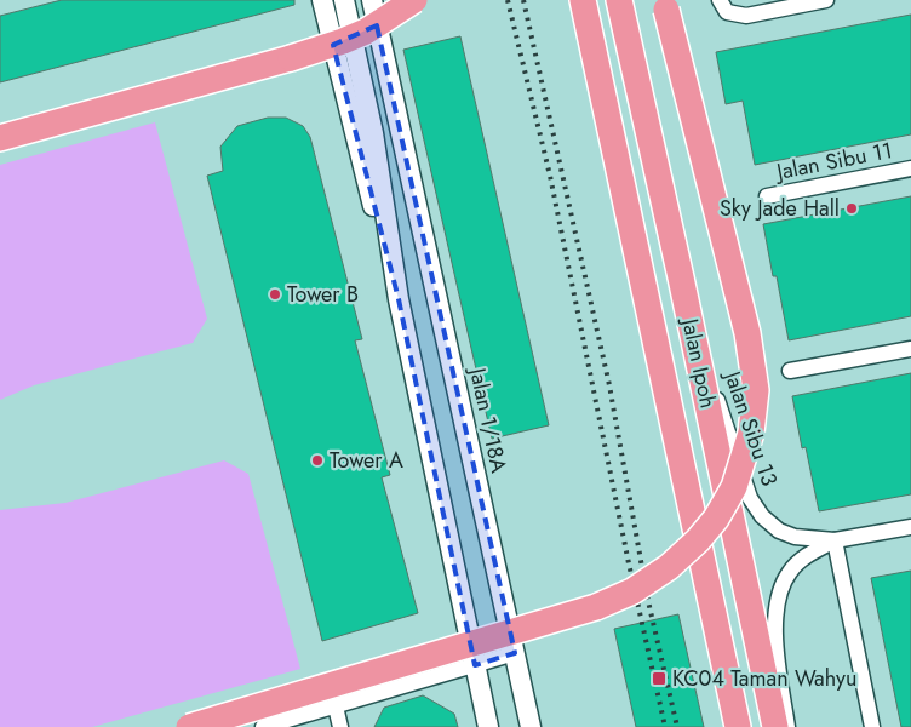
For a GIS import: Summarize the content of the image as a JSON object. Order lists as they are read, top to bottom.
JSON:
{
  "streets": {
    "highway": ["Jalan Ipoh"],
    "street": ["Jalan Sibu 11", "Jalan 1/18A", "Jalan Sibu 13"]
  },
  "crossings": [
    ["Jalan Ipoh", "Jalan Sibu 13"]
  ],
  "places": {
    "other": ["Sky Jade Hall", "Tower B", "Tower A"],
    "transit": ["KC04 Taman Wahyu"]
  }
}
